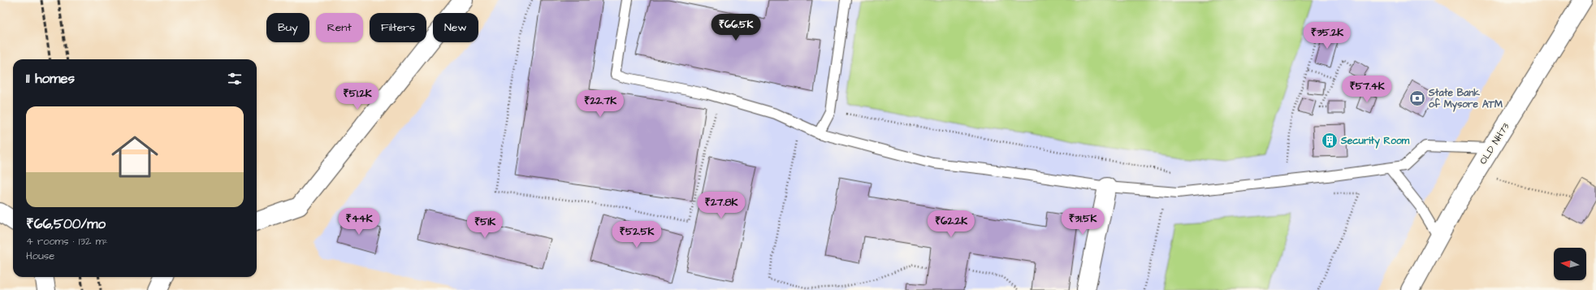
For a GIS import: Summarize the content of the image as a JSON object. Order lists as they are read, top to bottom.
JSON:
{
  "streets": {
    "street": ["OLD NH73"]
  },
  "places": {
    "bank": ["State Bank of Mysore ATM"],
    "building": ["Security Room"]
  },
  "north": "left",
  "page": {
    "chip": [
      "Buy",
      "Rent",
      "Filters",
      "New"
    ],
    "price": [
      "₹66.5K",
      "₹35.2K",
      "₹57.4K",
      "₹51.2K",
      "₹22.7K",
      "₹27.8K",
      "₹44K",
      "₹31.5K",
      "₹62.2K",
      "₹51K",
      "₹52.5K"
    ],
    "heading": "11 homes",
    "list": [
      {
        "name": "₹66,500/mo",
        "note": "4 rooms · 132 m² · House"
      }
    ]
  }
}
